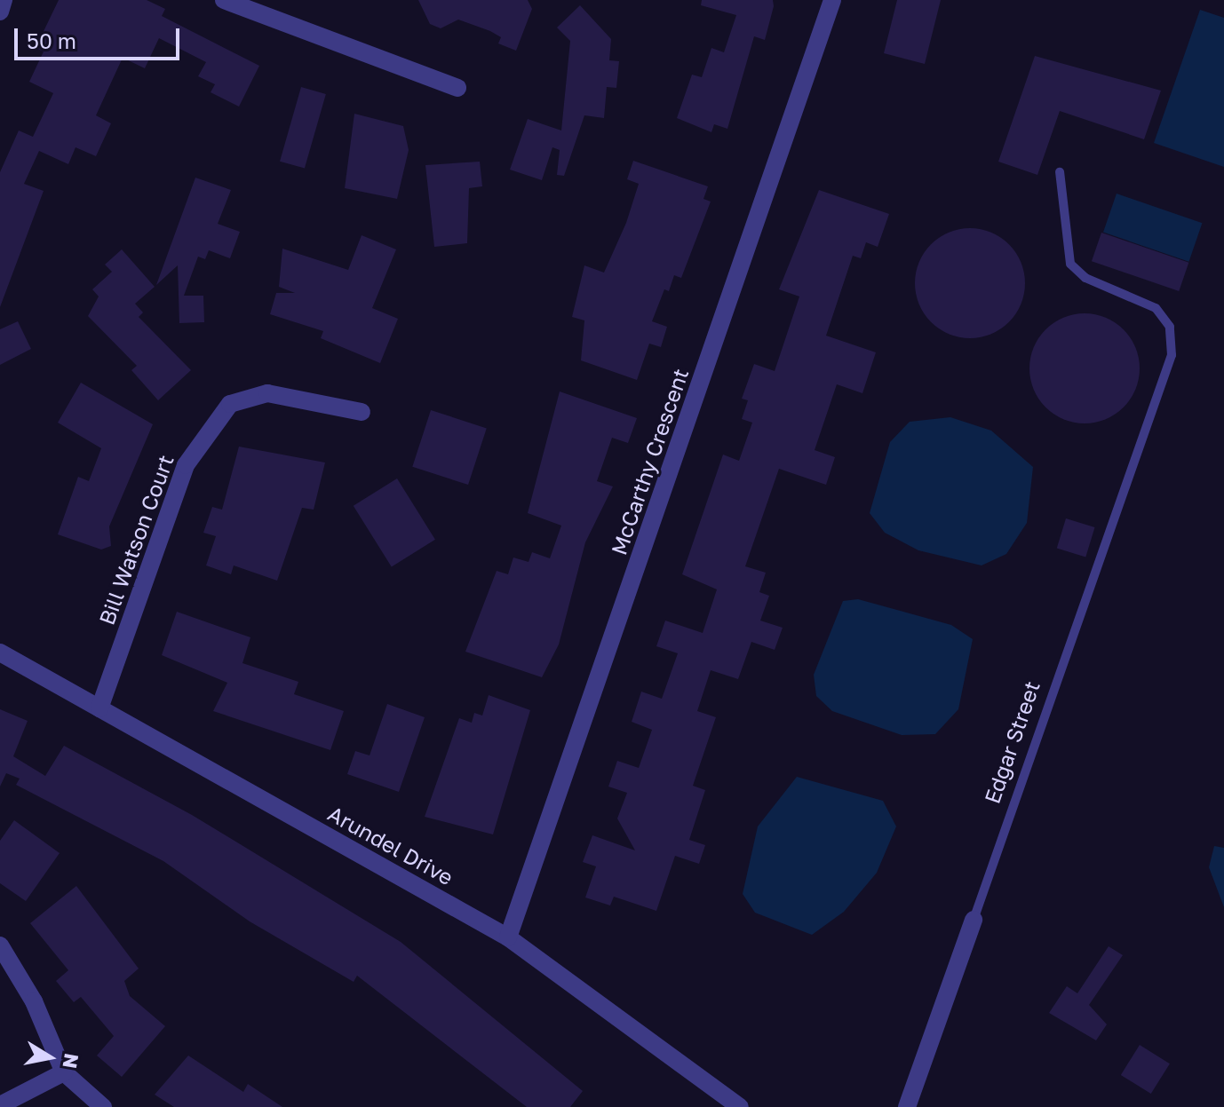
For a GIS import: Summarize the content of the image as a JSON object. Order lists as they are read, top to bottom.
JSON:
{
  "streets": {
    "street": [
      "McCarthy Crescent",
      "Bill Watson Court",
      "Edgar Street",
      "Arundel Drive"
    ]
  },
  "crossings": [
    ["McCarthy Crescent", "Arundel Drive"],
    ["Bill Watson Court", "Arundel Drive"]
  ],
  "scale_bar": "50 m",
  "north": "right"
}
